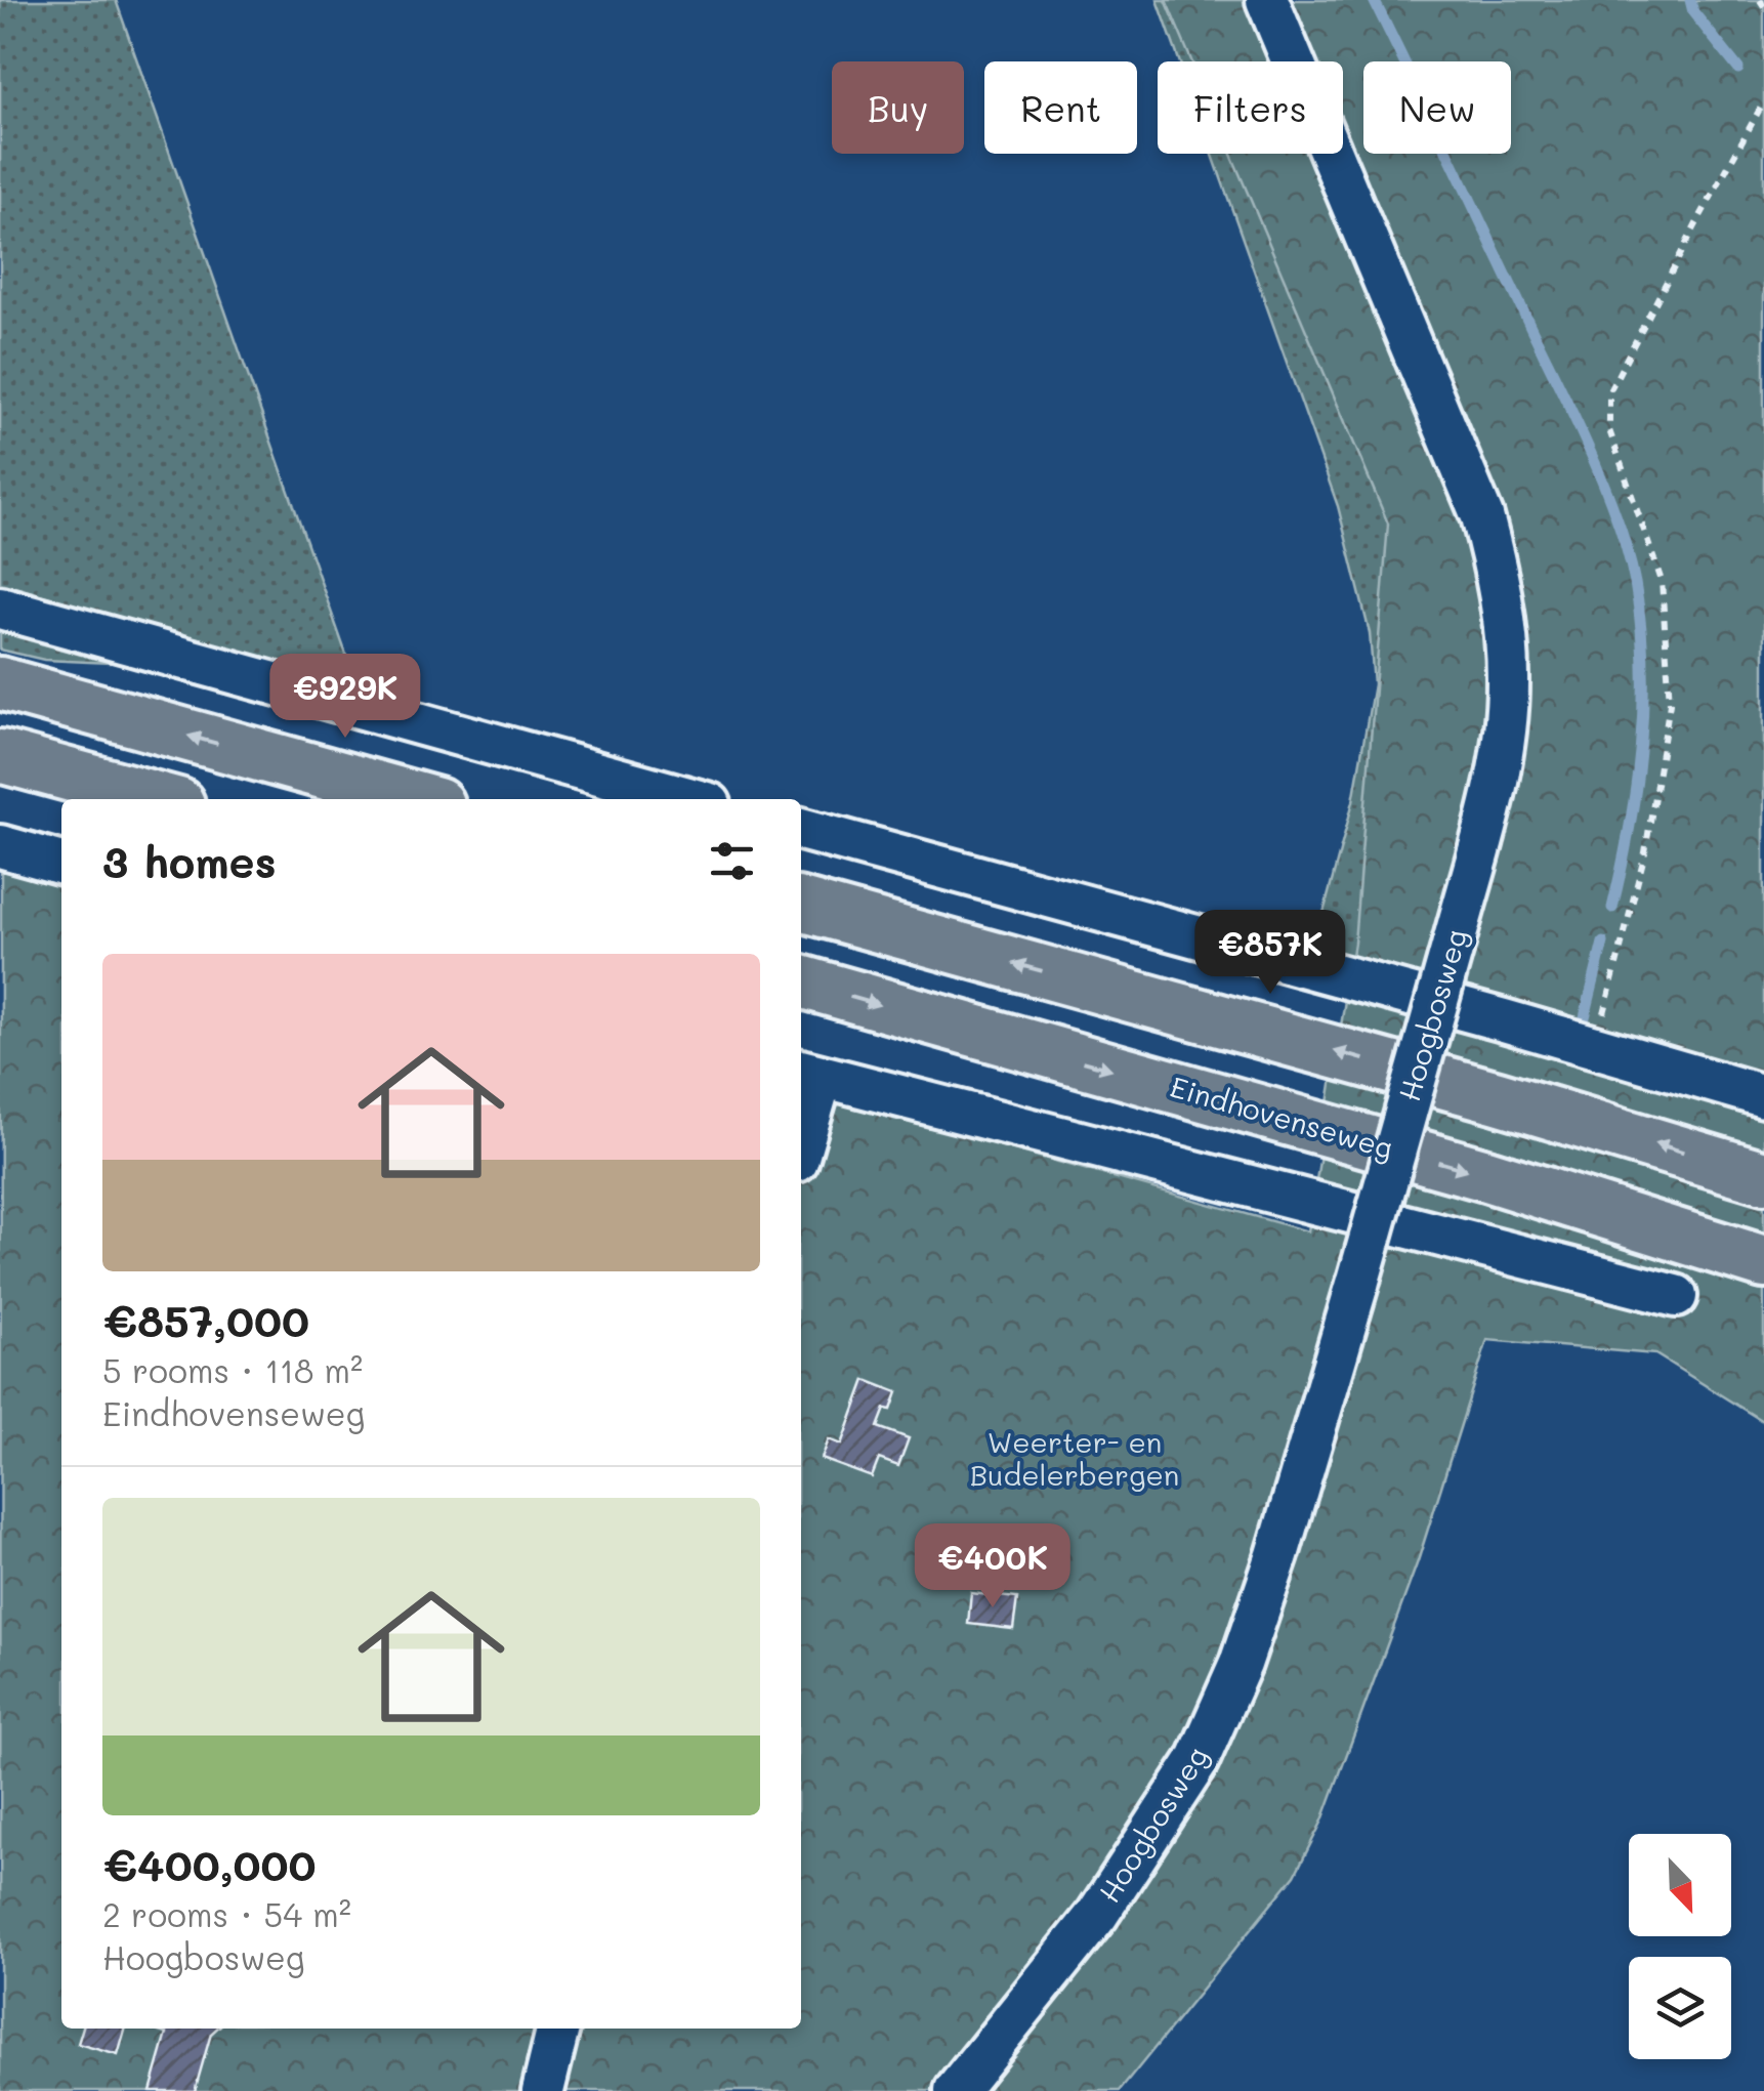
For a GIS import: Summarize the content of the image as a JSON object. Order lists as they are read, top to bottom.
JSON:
{
  "streets": {
    "main road": ["Eindhovenseweg"],
    "street": ["Hoogbosweg"]
  },
  "parks": ["Weerter- en Budelerbergen"],
  "north": "bottom right",
  "page": {
    "chip": [
      "Buy",
      "Rent",
      "Filters",
      "New"
    ],
    "price": ["€929K", "€857K", "€400K"],
    "heading": "3 homes",
    "list": [
      {
        "name": "€857,000",
        "note": "5 rooms · 118 m² · Eindhovenseweg"
      },
      {
        "name": "€400,000",
        "note": "2 rooms · 54 m² · Hoogbosweg"
      }
    ]
  }
}
